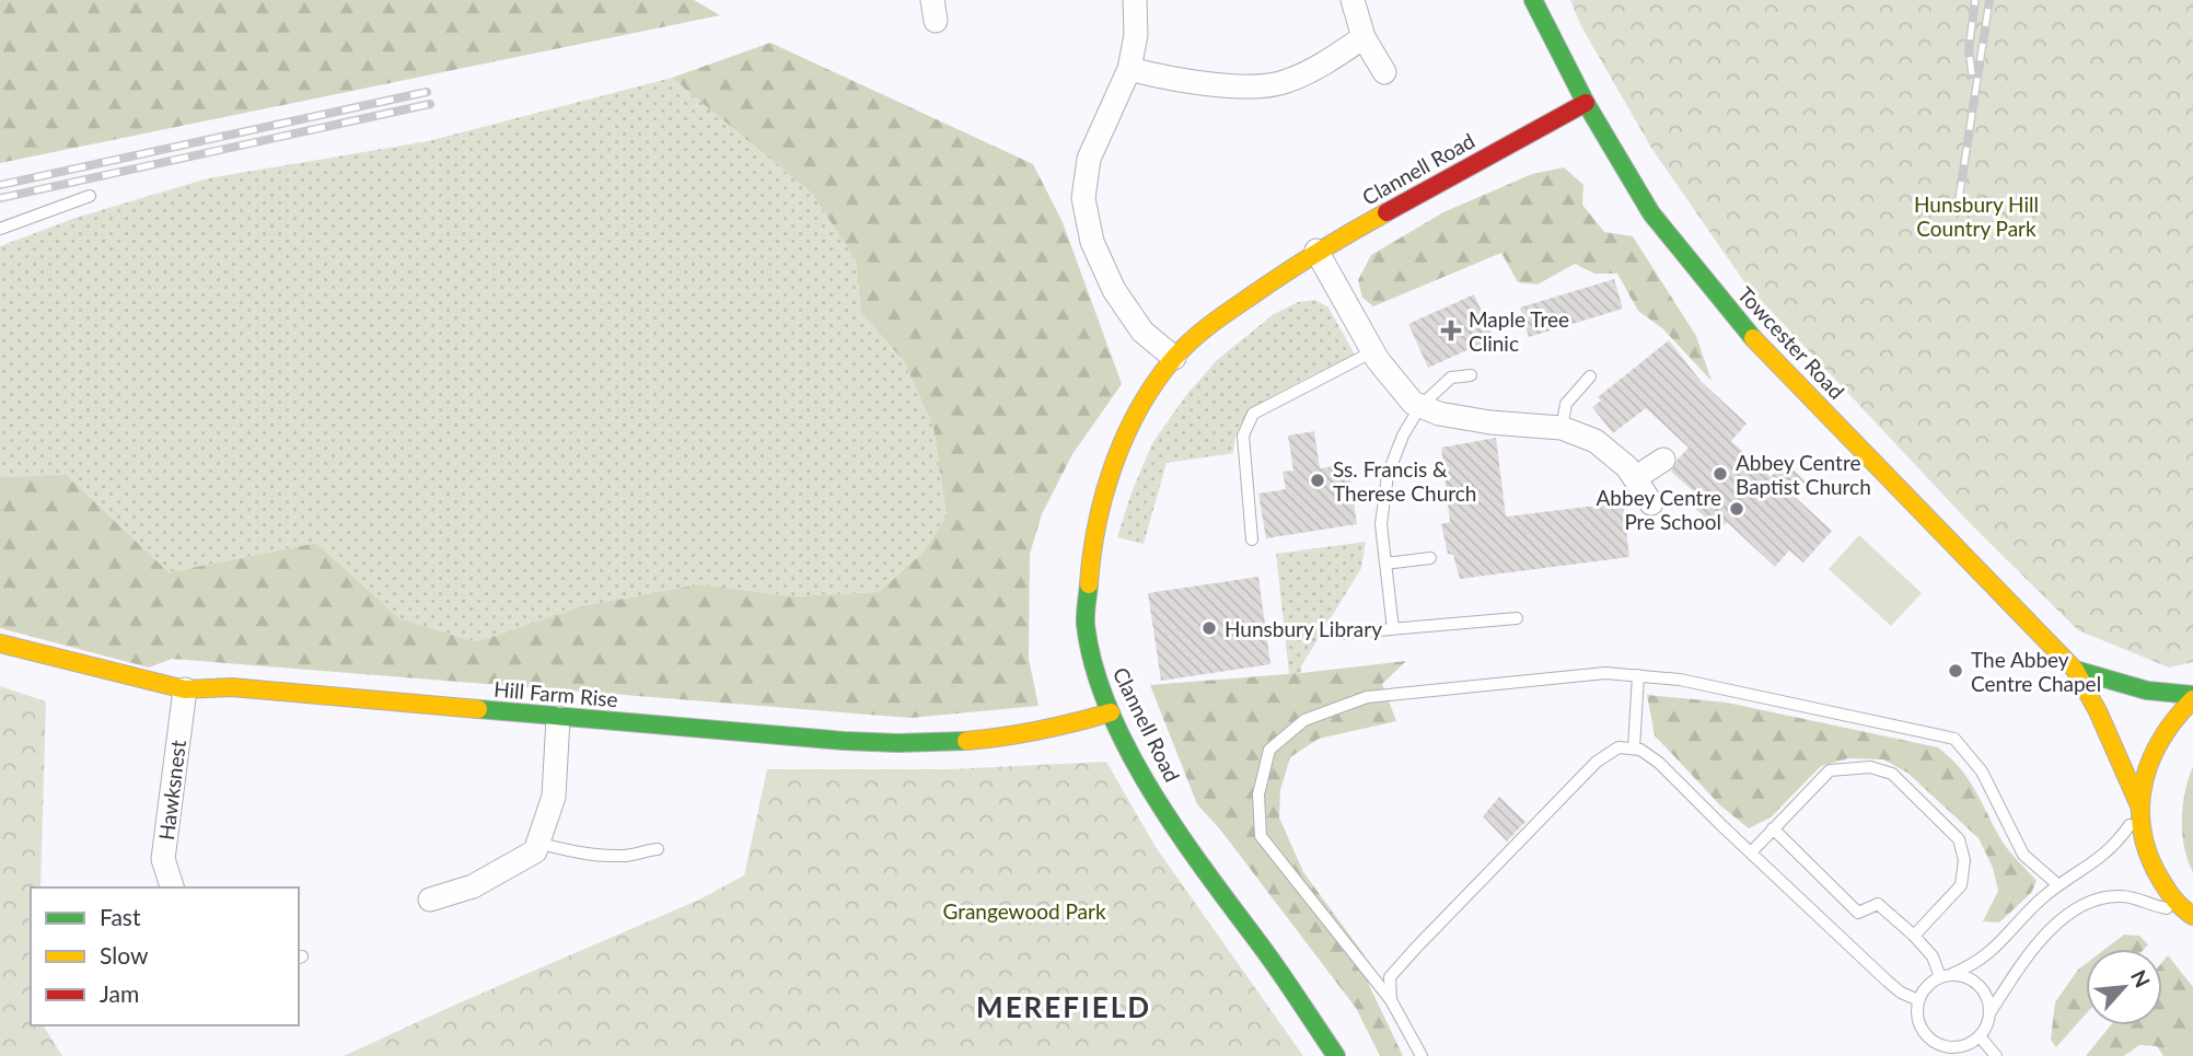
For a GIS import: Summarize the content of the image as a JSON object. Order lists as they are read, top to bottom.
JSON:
{
  "streets": {
    "main road": ["Clannell Road", "Towcester Road", "Hill Farm Rise"],
    "street": ["Hawksnest"]
  },
  "crossings": [
    ["Clannell Road", "Towcester Road"],
    ["Clannell Road", "Hill Farm Rise"],
    ["Hill Farm Rise", "Hawksnest"]
  ],
  "districts": ["MEREFIELD"],
  "parks": ["Hunsbury Hill Country Park", "Grangewood Park"],
  "places": {
    "health": ["Maple Tree Clinic"],
    "other": [
      "Abbey Centre Baptist Church",
      "Ss. Francis & Therese Church",
      "Abbey Centre Pre School",
      "Hunsbury Library",
      "The Abbey Centre Chapel"
    ]
  },
  "legend": ["Fast", "Slow", "Jam"],
  "north": "top right"
}
